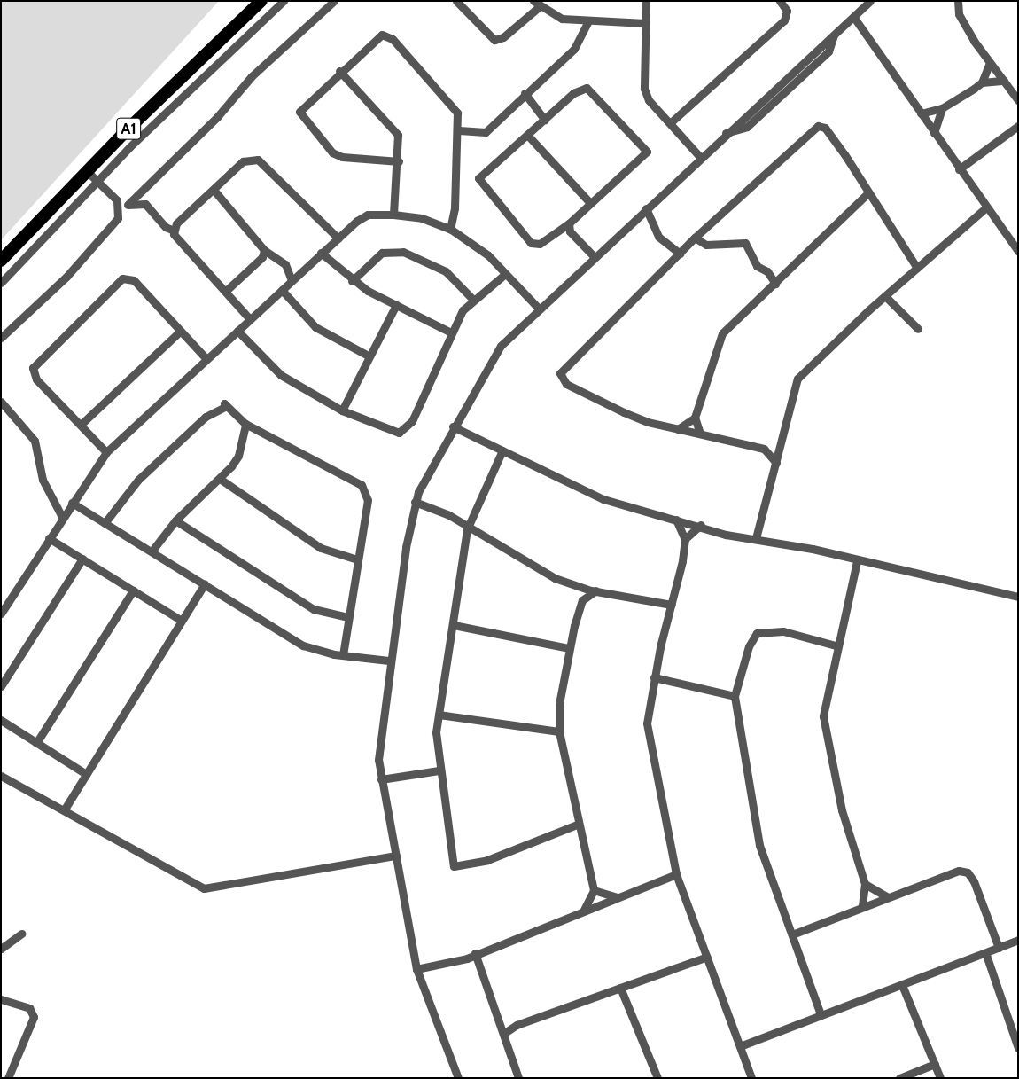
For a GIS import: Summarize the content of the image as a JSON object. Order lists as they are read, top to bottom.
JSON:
{
  "streets": {
    "highway": ["A1"]
  }
}
